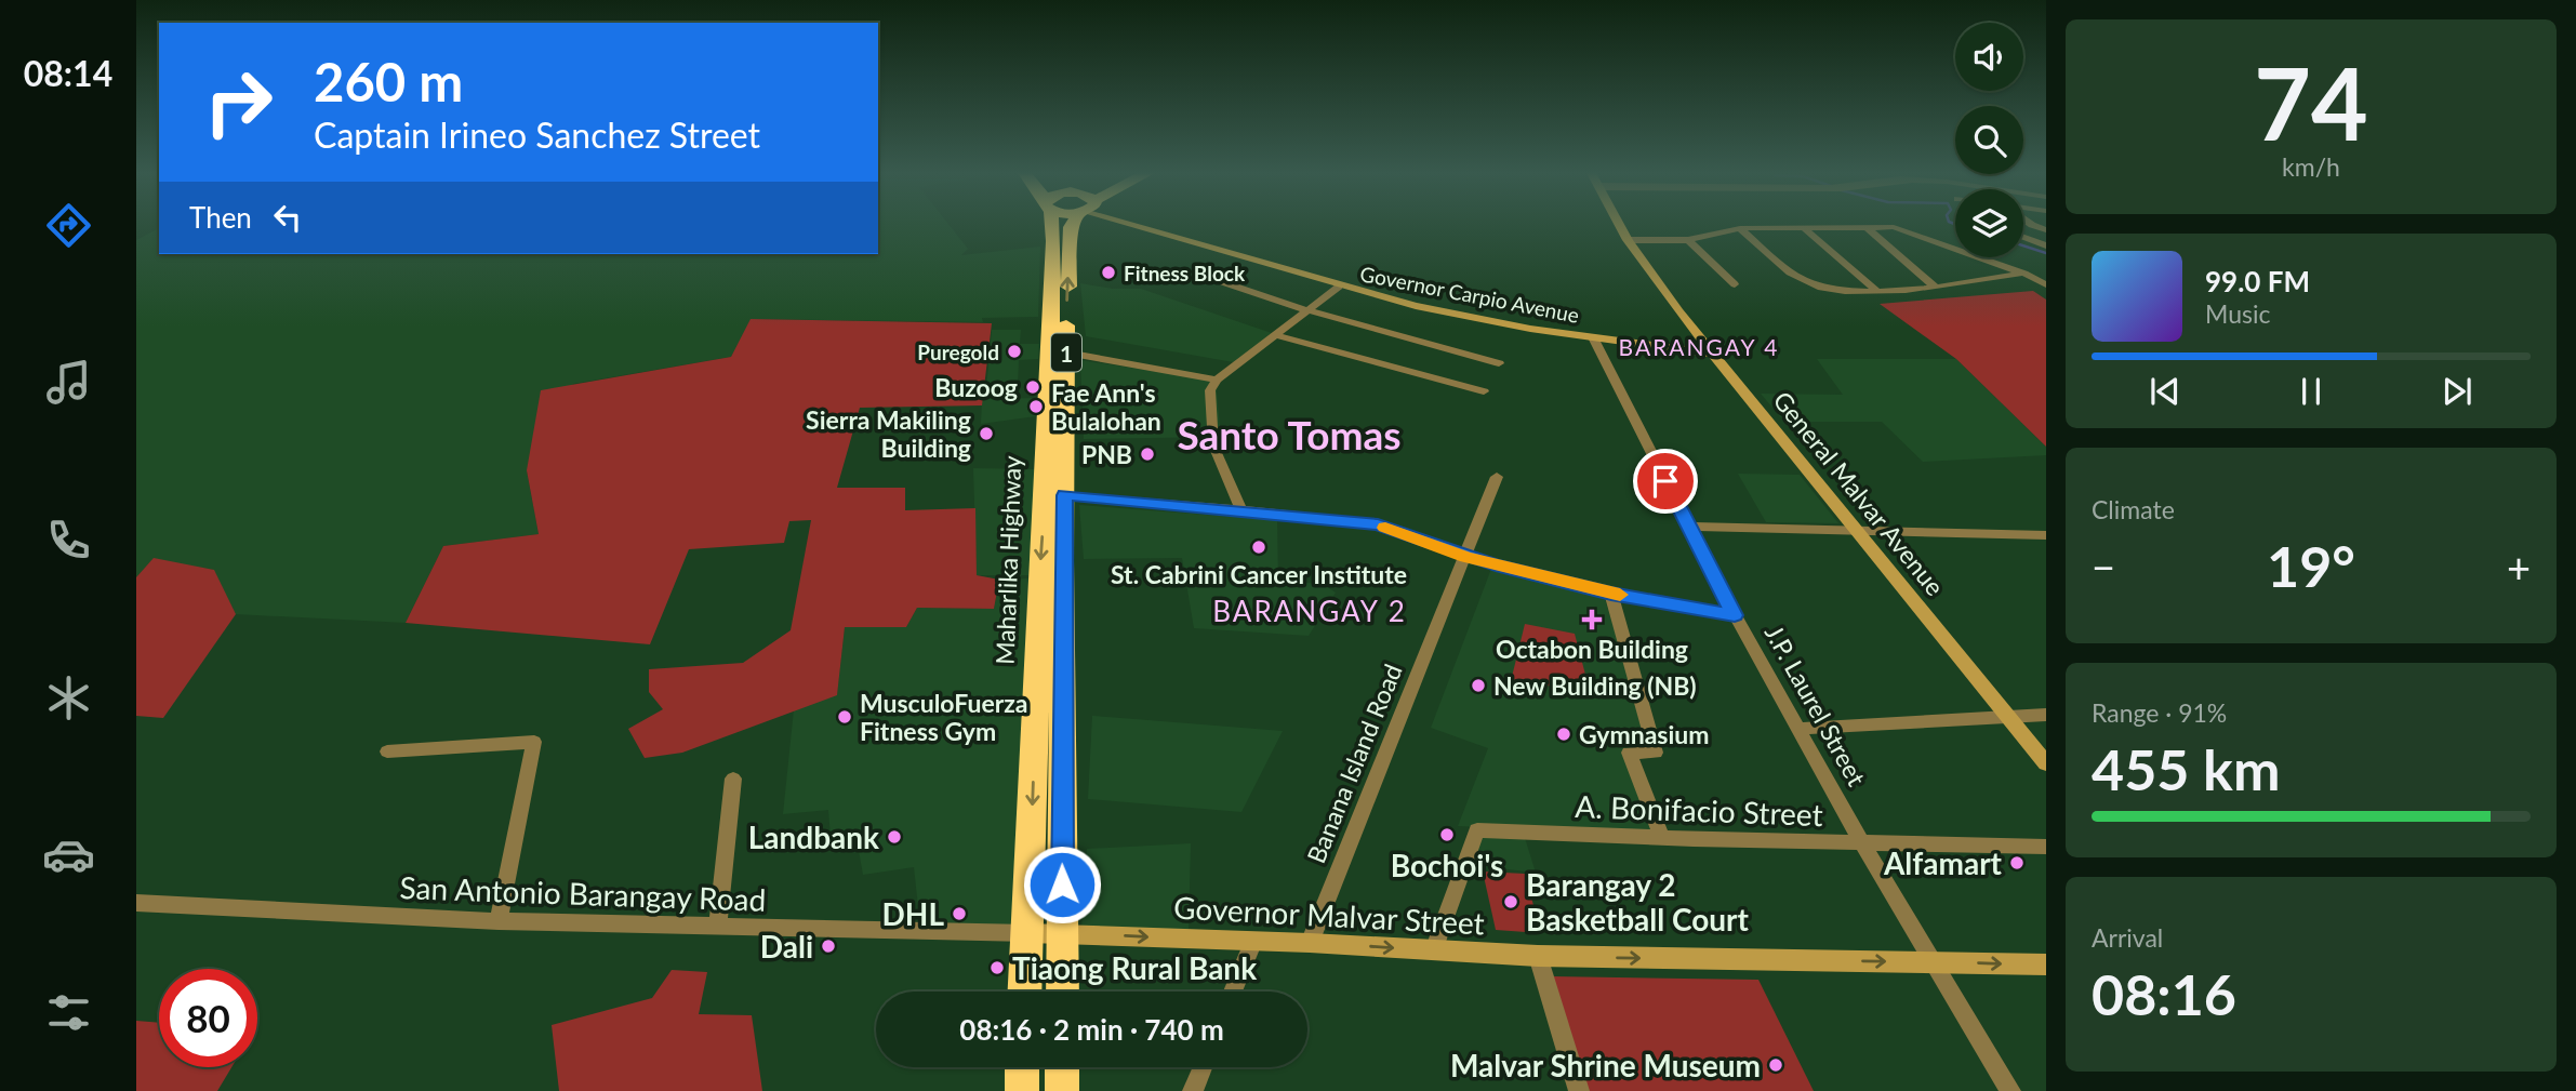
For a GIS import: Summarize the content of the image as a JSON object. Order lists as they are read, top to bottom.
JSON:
{
  "streets": {
    "highway": ["1", "Maharlika Highway"],
    "main road": ["Governor Carpio Avenue", "General Malvar Avenue", "Governor Malvar Street"],
    "street": [
      "J.P. Laurel Street",
      "Banana Island Road",
      "A. Bonifacio Street",
      "San Antonio Barangay Road"
    ]
  },
  "crossings": [
    ["Governor Carpio Avenue", "General Malvar Avenue"],
    ["Governor Carpio Avenue", "J.P. Laurel Street"],
    ["Maharlika Highway", "San Antonio Barangay Road"],
    ["Maharlika Highway", "Governor Malvar Street"],
    ["J.P. Laurel Street", "A. Bonifacio Street"],
    ["J.P. Laurel Street", "Governor Malvar Street"],
    ["Banana Island Road", "Governor Malvar Street"],
    ["A. Bonifacio Street", "Governor Malvar Street"],
    ["San Antonio Barangay Road", "Governor Malvar Street"]
  ],
  "one_way": ["Governor Malvar Street"],
  "districts": ["BARANGAY 4", "Santo Tomas", "BARANGAY 2"],
  "places": {
    "other": [
      "Fitness Block",
      "Puregold",
      "Buzoog",
      "Fae Ann's Bulalohan",
      "Sierra Makiling Building",
      "PNB",
      "St. Cabrini Cancer Institute",
      "New Building (NB)",
      "MusculoFuerza Fitness Gym",
      "Gymnasium",
      "Bochoi's",
      "Landbank",
      "Alfamart",
      "Barangay 2 Basketball Court",
      "DHL",
      "Dali",
      "Tiaong Rural Bank",
      "Malvar Shrine Museum"
    ],
    "health": ["Octabon Building"]
  },
  "page": {
    "tabs": "08:14",
    "tile": [
      ["74", "km/h"],
      "Climate",
      ["Range · 91%", "455 km"],
      ["Arrival", "08:16"]
    ],
    "turn": ["260 m", "Captain Irineo Sanchez Street"],
    "then": "Then",
    "song": ["99.0 FM", "Music"],
    "heat": ["−", "19°", "+"],
    "limit": "80",
    "trip": "08:16 · 2 min · 740 m"
  }
}
